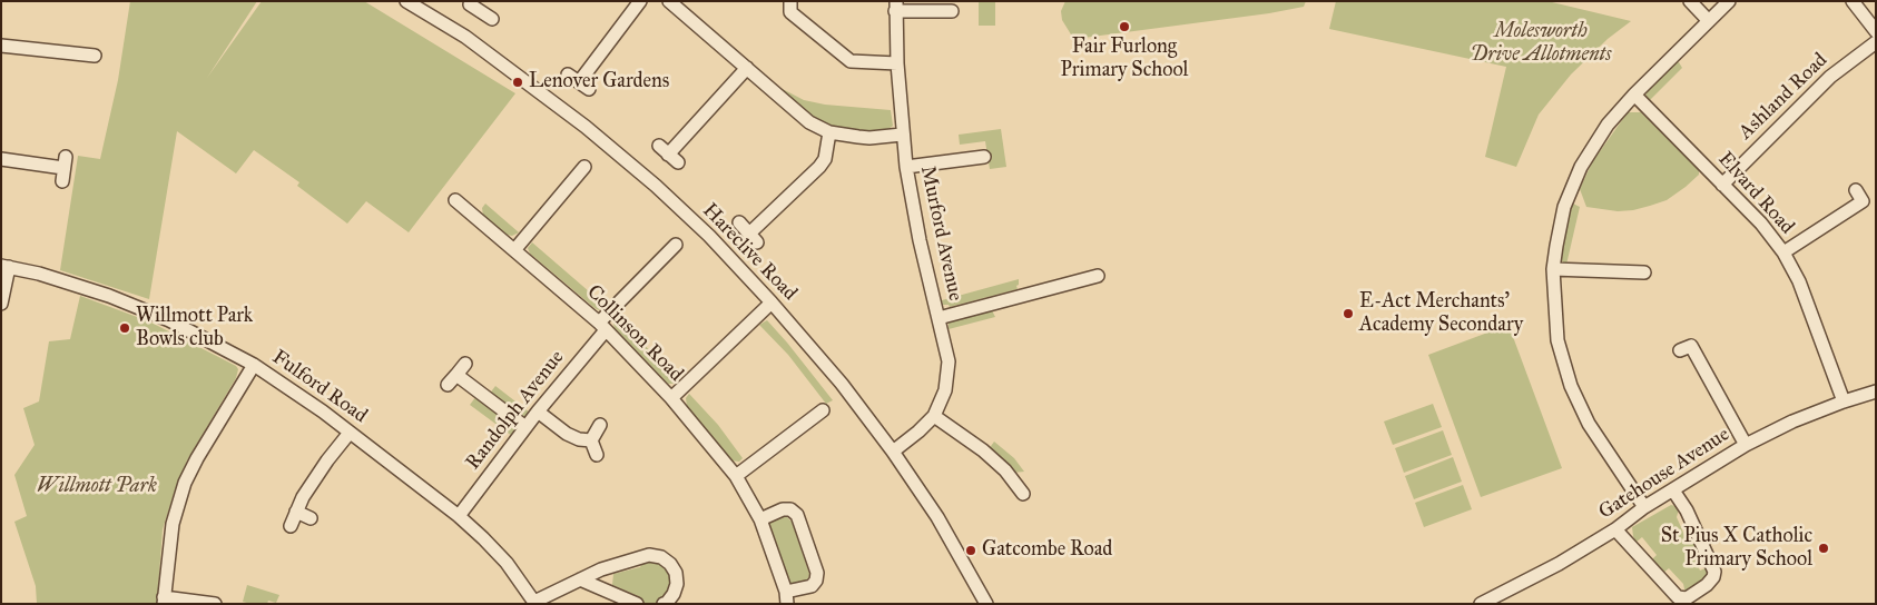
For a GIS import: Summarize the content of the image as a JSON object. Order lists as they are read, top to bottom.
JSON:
{
  "streets": {
    "street": [
      "Ashland Road",
      "Elvard Road",
      "Murford Avenue",
      "Hareclive Road",
      "Collinson Road",
      "Fulford Road",
      "Randolph Avenue",
      "Gatehouse Avenue"
    ]
  },
  "crossings": [
    ["Ashland Road", "Elvard Road"],
    ["Elvard Road", "Gatehouse Avenue"],
    ["Murford Avenue", "Hareclive Road"],
    ["Collinson Road", "Randolph Avenue"],
    ["Fulford Road", "Randolph Avenue"]
  ],
  "parks": ["Molesworth Drive Allotments", "Willmott Park"],
  "places": [
    "Fair Furlong Primary School",
    "Lenover Gardens",
    "E-Act Merchants' Academy Secondary",
    "Willmott Park Bowls club",
    "St Pius X Catholic Primary School",
    "Gatcombe Road"
  ]
}
